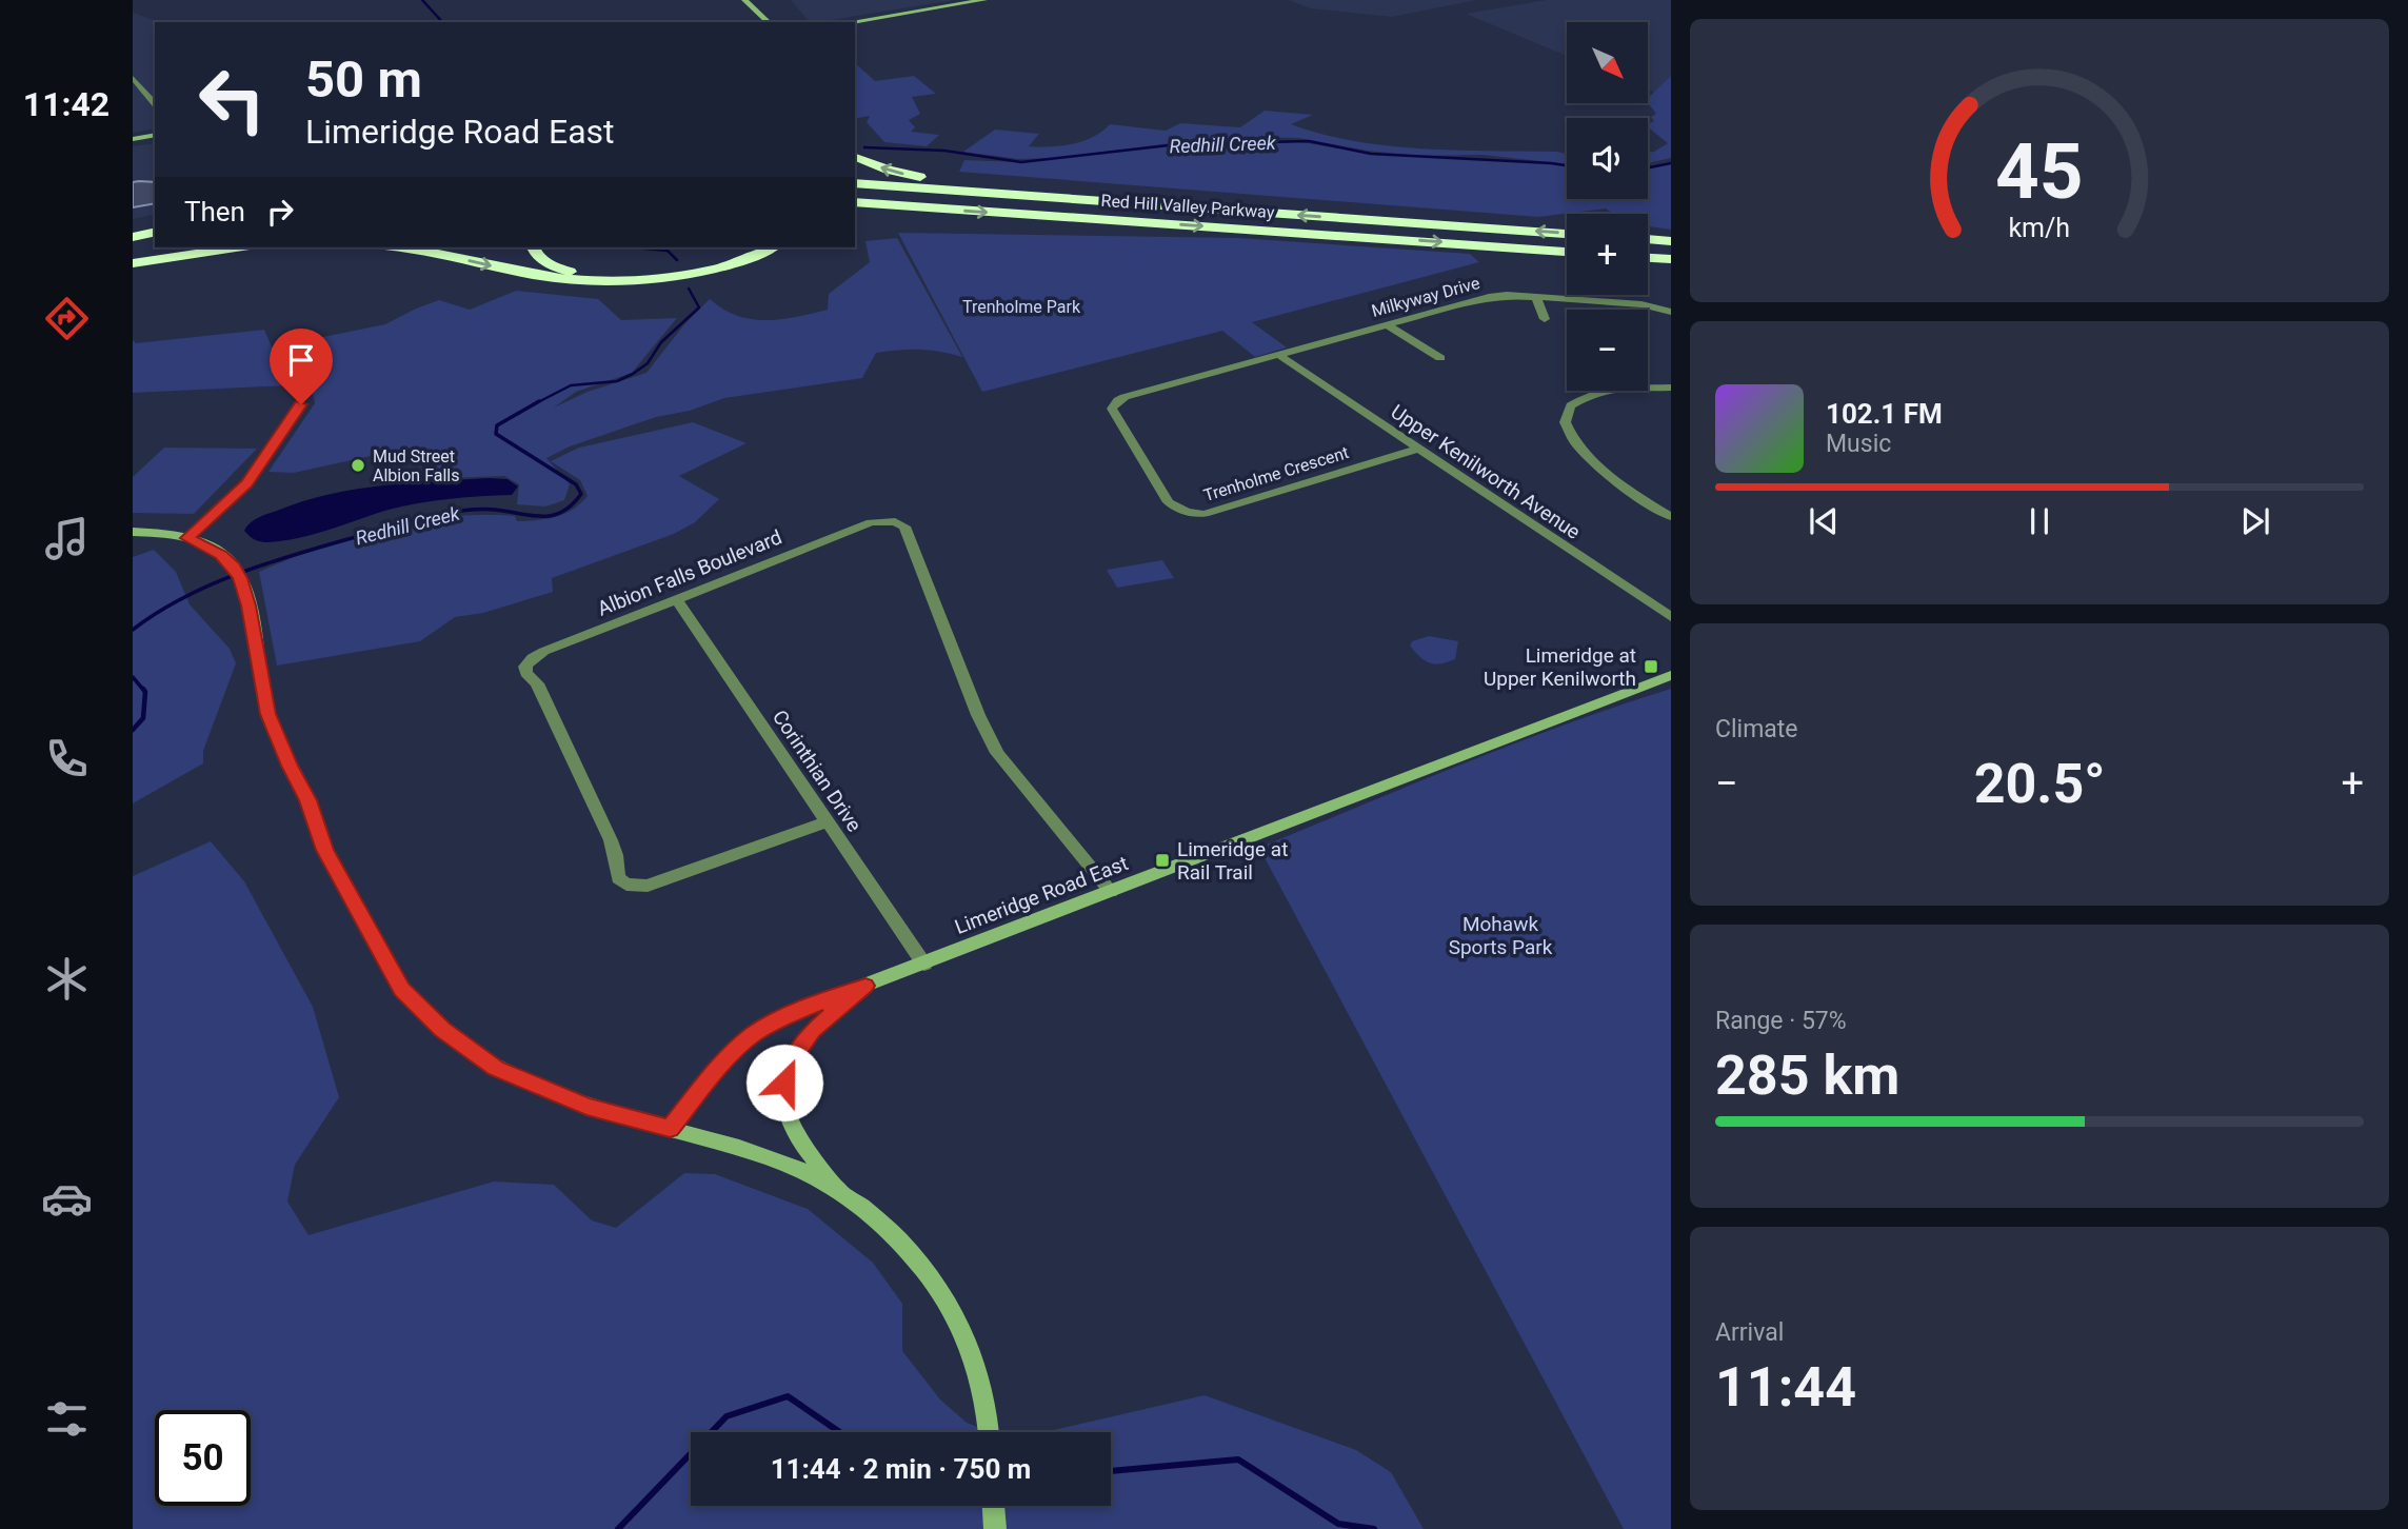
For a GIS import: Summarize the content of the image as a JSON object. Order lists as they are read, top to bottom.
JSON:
{
  "streets": {
    "highway": ["Red Hill Valley Parkway"],
    "main road": ["Limeridge Road East"],
    "street": [
      "Milkyway Drive",
      "Upper Kenilworth Avenue",
      "Trenholme Crescent",
      "Albion Falls Boulevard",
      "Corinthian Drive"
    ]
  },
  "crossings": [
    ["Milkyway Drive", "Upper Kenilworth Avenue"],
    ["Milkyway Drive", "Trenholme Crescent"],
    ["Upper Kenilworth Avenue", "Trenholme Crescent"],
    ["Albion Falls Boulevard", "Corinthian Drive"],
    ["Albion Falls Boulevard", "Limeridge Road East"],
    ["Corinthian Drive", "Limeridge Road East"]
  ],
  "water": ["Redhill Creek"],
  "parks": ["Trenholme Park", "Mohawk Sports Park"],
  "places": {
    "other": ["Mud Street Albion Falls"],
    "transit": ["Limeridge at Upper Kenilworth", "Limeridge at Rail Trail"]
  },
  "north": "bottom right",
  "page": {
    "tabs": "11:42",
    "map_buttons": ["+", "−"],
    "turn": ["50 m", "Limeridge Road East"],
    "then": "Then",
    "song": ["102.1 FM", "Music"],
    "tile": [
      "Climate",
      ["Range · 57%", "285 km"],
      ["Arrival", "11:44"]
    ],
    "heat": ["−", "20.5°", "+"],
    "limit": "50",
    "trip": "11:44 · 2 min · 750 m",
    "gauge": ["45", "km/h"]
  }
}
